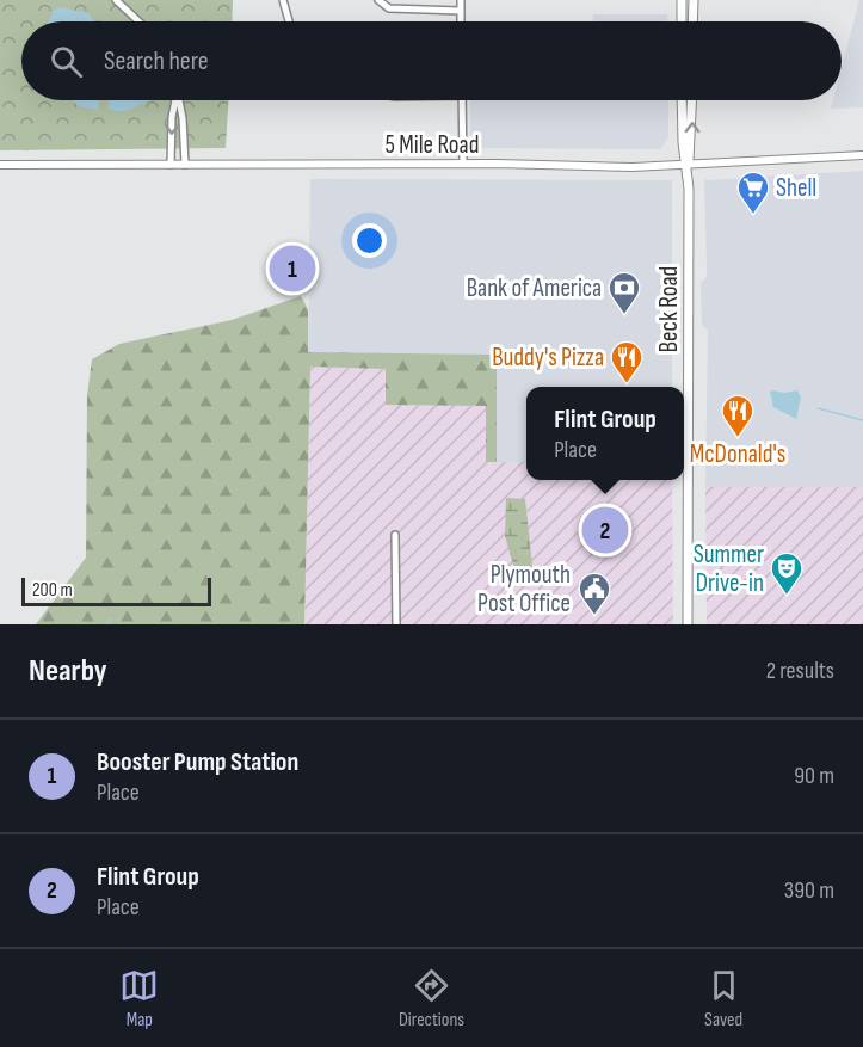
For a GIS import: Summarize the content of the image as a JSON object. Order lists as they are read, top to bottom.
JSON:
{
  "streets": {
    "main road": ["Beck Road"],
    "street": ["5 Mile Road"]
  },
  "crossings": [
    ["5 Mile Road", "Beck Road"]
  ],
  "places": {
    "supermarket": ["Shell"],
    "bank": ["Bank of America"],
    "restaurant": ["Buddy's Pizza", "McDonald's"],
    "theatre": ["Summer Drive-in"],
    "public building": ["Plymouth Post Office"]
  },
  "scale_bar": "200 m",
  "page": {
    "search": "Search here",
    "pins": ["1", "2"],
    "popup": ["Flint Group", "Place"],
    "scale": "200 m",
    "heading": ["Nearby", "2 results"],
    "list": [
      {
        "mark": "1",
        "name": "Booster Pump Station",
        "note": "Place",
        "value": "90 m"
      },
      {
        "mark": "2",
        "name": "Flint Group",
        "note": "Place",
        "value": "390 m"
      }
    ],
    "nav": ["Map", "Directions", "Saved"]
  }
}
